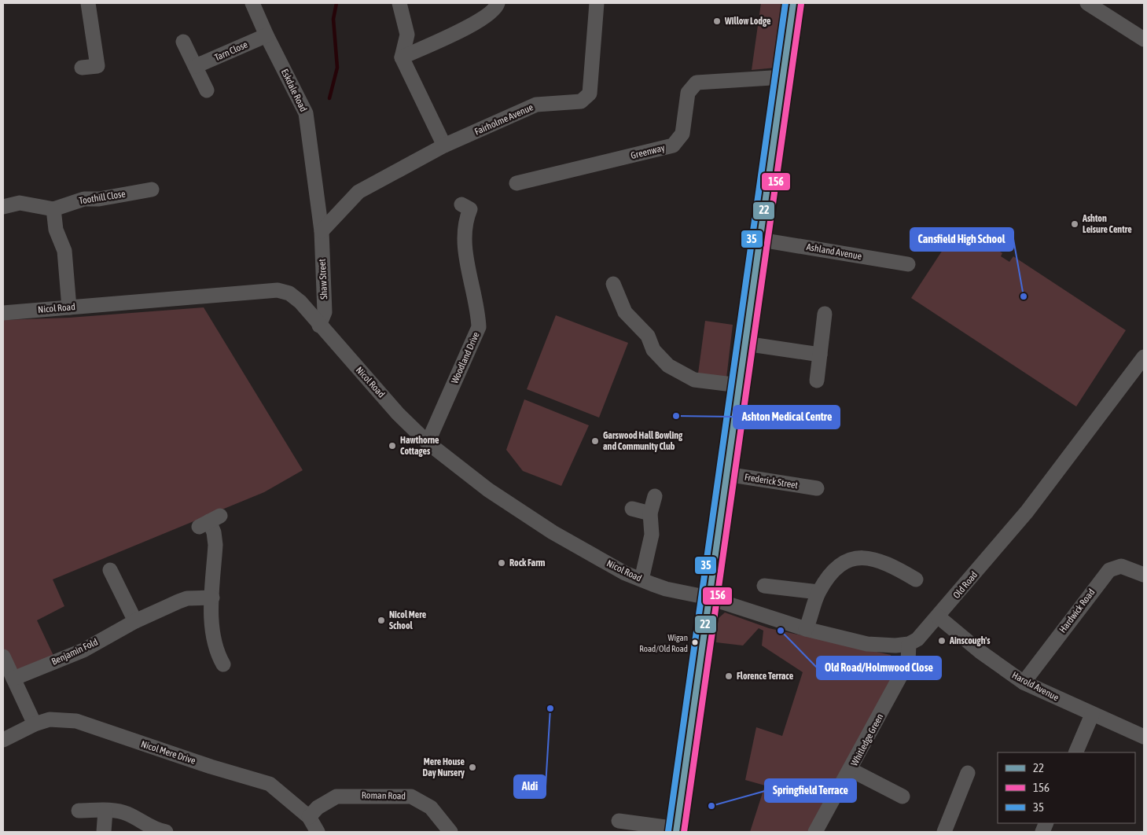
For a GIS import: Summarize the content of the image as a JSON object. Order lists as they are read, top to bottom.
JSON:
{
  "streets": {
    "street": [
      "Tarn Close",
      "Eskdale Road",
      "Fairholme Avenue",
      "Greenway",
      "Toothill Close",
      "Ashland Avenue",
      "Shaw Street",
      "Nicol Road",
      "Woodland Drive",
      "Frederick Street",
      "Old Road",
      "Hardwick Road",
      "Benjamin Fold",
      "Harold Avenue",
      "Whitledge Green",
      "Nicol Mere Drive",
      "Roman Road"
    ]
  },
  "crossings": [
    ["Tarn Close", "Eskdale Road"],
    ["Eskdale Road", "Fairholme Avenue"],
    ["Eskdale Road", "Shaw Street"],
    ["Fairholme Avenue", "Shaw Street"],
    ["Shaw Street", "Nicol Road"],
    ["Nicol Road", "Woodland Drive"],
    ["Old Road", "Harold Avenue"],
    ["Old Road", "Whitledge Green"],
    ["Hardwick Road", "Harold Avenue"],
    ["Nicol Mere Drive", "Roman Road"]
  ],
  "places": [
    "Willow Lodge",
    "Ashton Leisure Centre",
    "Cansfield High School",
    "Ashton Medical Centre",
    "Garswood Hall Bowling and Community Club",
    "Hawthorne Cottages",
    "Rock Farm",
    "Nicol Mere School",
    "Old Road/Holmwood Close",
    "Ainscough's",
    "Wigan Road/Old Road",
    "Florence Terrace",
    "Aldi",
    "Mere House Day Nursery",
    "Springfield Terrace"
  ],
  "lines": ["transit line 22", "transit line 35", "transit line 156"],
  "legend": ["22", "156", "35"]
}
